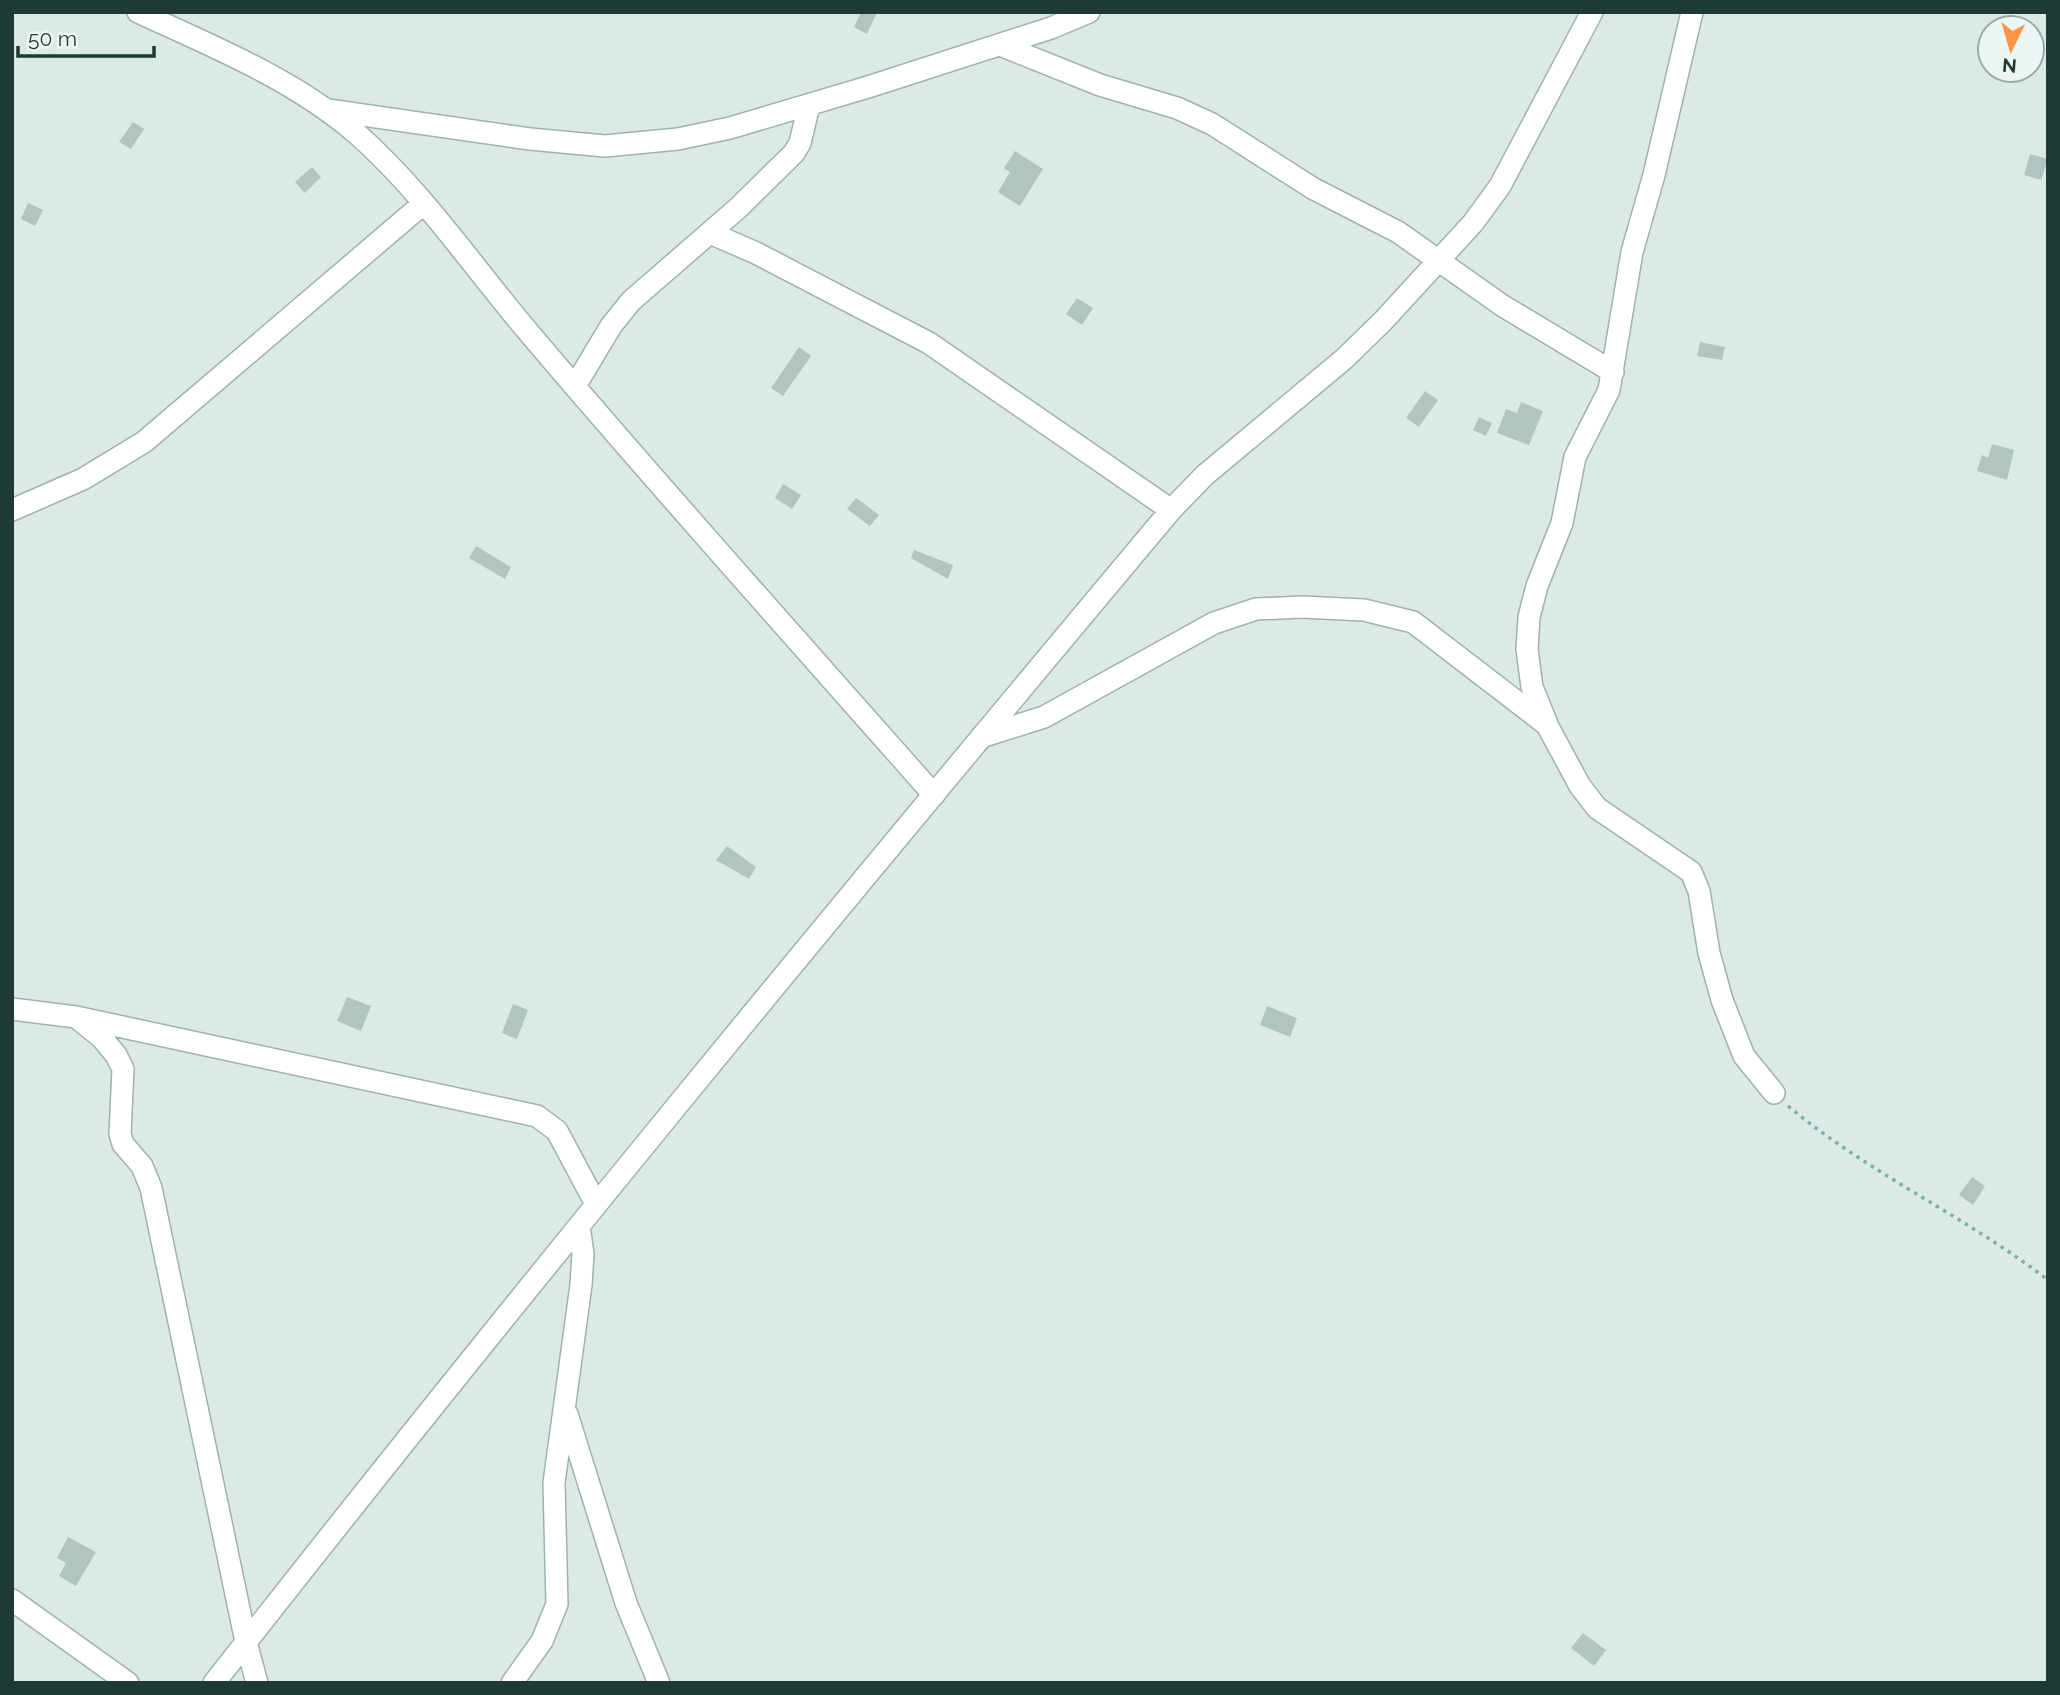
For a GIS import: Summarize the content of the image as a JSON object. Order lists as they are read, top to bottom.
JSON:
{
  "scale_bar": "50 m",
  "north": "bottom"
}
